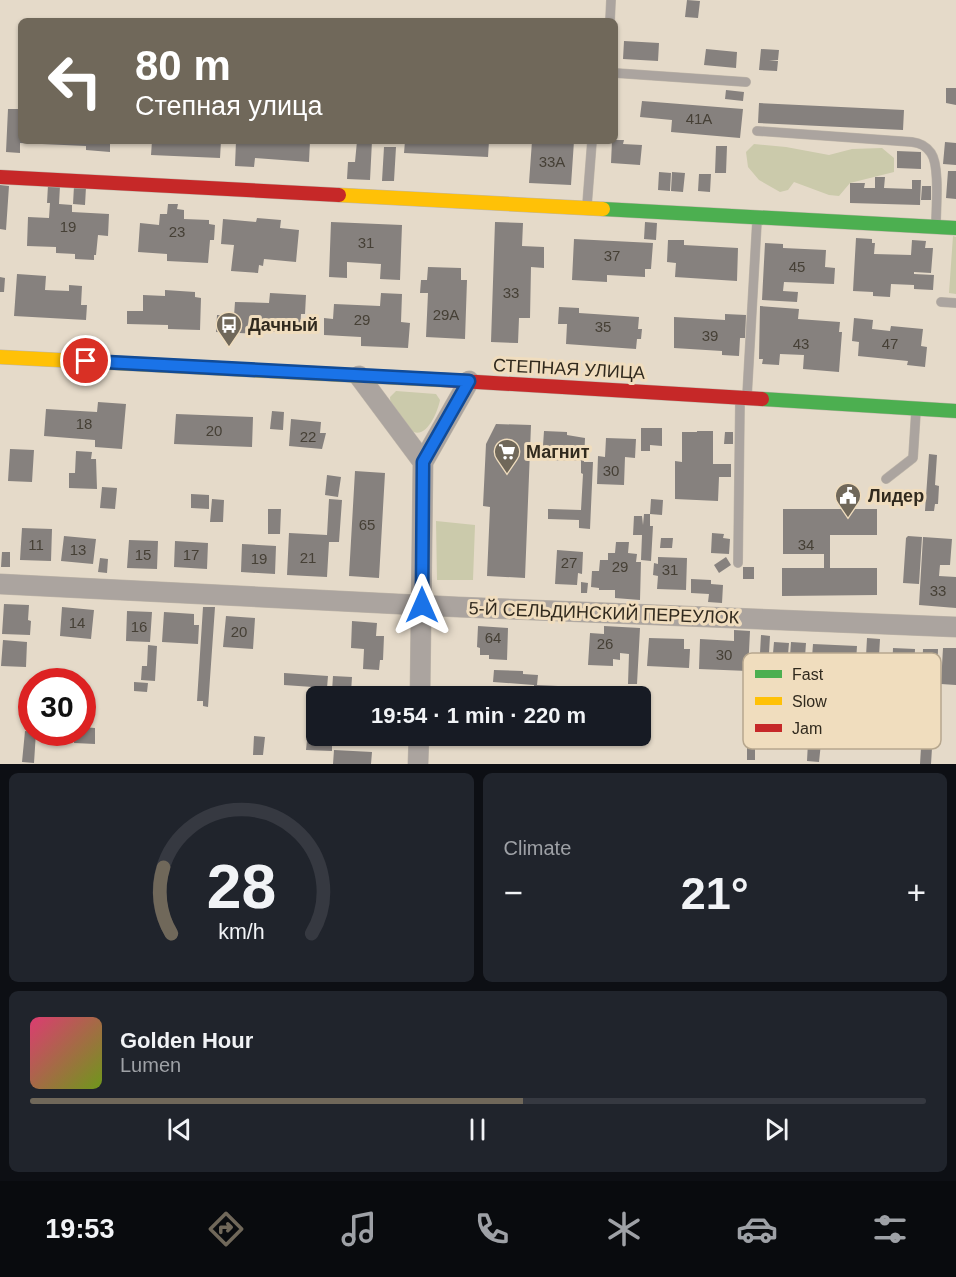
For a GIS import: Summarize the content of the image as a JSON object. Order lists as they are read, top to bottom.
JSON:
{
  "streets": {
    "street": ["СТЕПНАЯ УЛИЦА", "5-Й СЕЛЬДИНСКИЙ ПЕРЕУЛОК"]
  },
  "places": {
    "bus stop": ["Дачный"],
    "supermarket": ["Магнит"],
    "public building": ["Лидер"]
  },
  "house_numbers": [
    "41А",
    "33А",
    "19",
    "23",
    "31",
    "37",
    "45",
    "33",
    "29А",
    "29",
    "35",
    "39",
    "43",
    "47",
    "18",
    "20",
    "22",
    "30",
    "65",
    "11",
    "34",
    "13",
    "15",
    "17",
    "21",
    "19",
    "27",
    "29",
    "31",
    "33",
    "14",
    "16",
    "20",
    "64",
    "26",
    "30"
  ],
  "legend": ["Fast", "Slow", "Jam"],
  "page": {
    "turn": ["80 m", "Степная улица"],
    "limit": "30",
    "trip": "19:54 · 1 min · 220 m",
    "tile": "Climate",
    "heat": ["−", "21°", "+"],
    "song": ["Golden Hour", "Lumen"],
    "tabs": "19:53",
    "gauge": ["28", "km/h"]
  }
}
